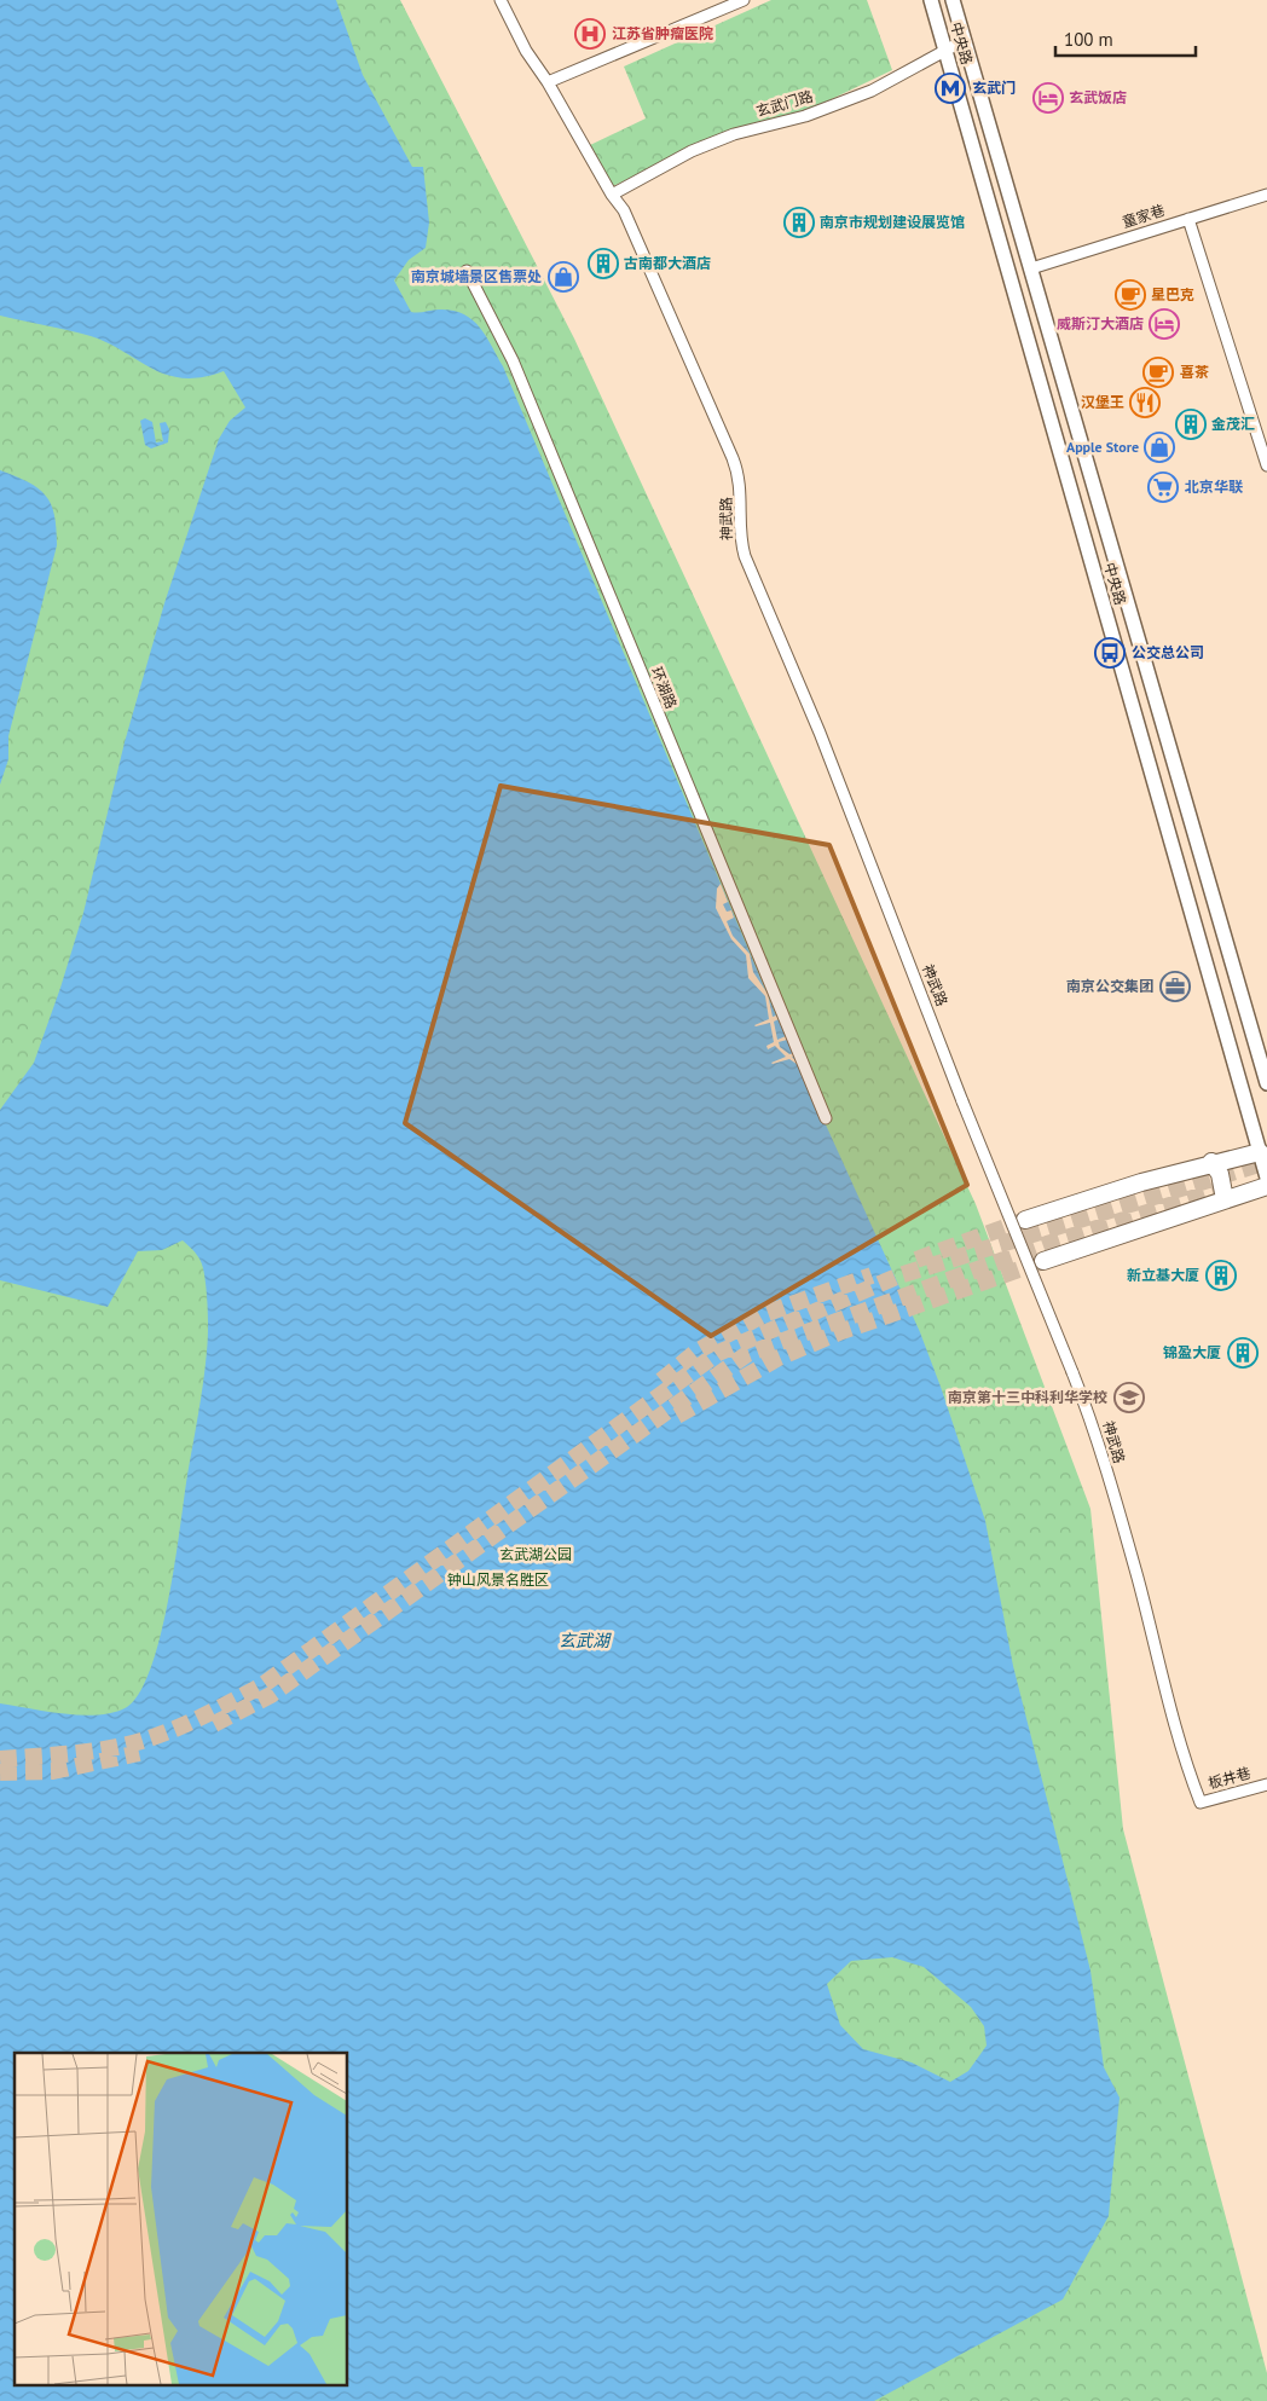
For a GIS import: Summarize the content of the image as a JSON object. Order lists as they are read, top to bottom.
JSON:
{
  "streets": {
    "main road": ["中央路"],
    "street": [
      "玄武门路",
      "童家巷",
      "神武路",
      "环湖路",
      "板井巷"
    ]
  },
  "crossings": [
    ["中央路", "玄武门路"],
    ["中央路", "童家巷"],
    ["玄武门路", "神武路"],
    ["神武路", "板井巷"]
  ],
  "water": ["玄武湖"],
  "parks": ["玄武湖公园", "钟山风景名胜区"],
  "places": {
    "hospital": ["江苏省肿瘤医院"],
    "metro station": ["玄武门"],
    "hotel": ["玄武饭店", "威斯汀大酒店"],
    "building": [
      "南京市规划建设展览馆",
      "古南都大酒店",
      "金茂汇",
      "新立基大厦",
      "锦盈大厦"
    ],
    "shop": ["南京城墙景区售票处", "Apple Store"],
    "cafe": ["星巴克", "喜茶"],
    "restaurant": ["汉堡王"],
    "supermarket": ["北京华联"],
    "bus stop": ["公交总公司"],
    "office": ["南京公交集团"],
    "school or university": ["南京第十三中科利华学校"]
  },
  "scale_bar": "100 m"
}
